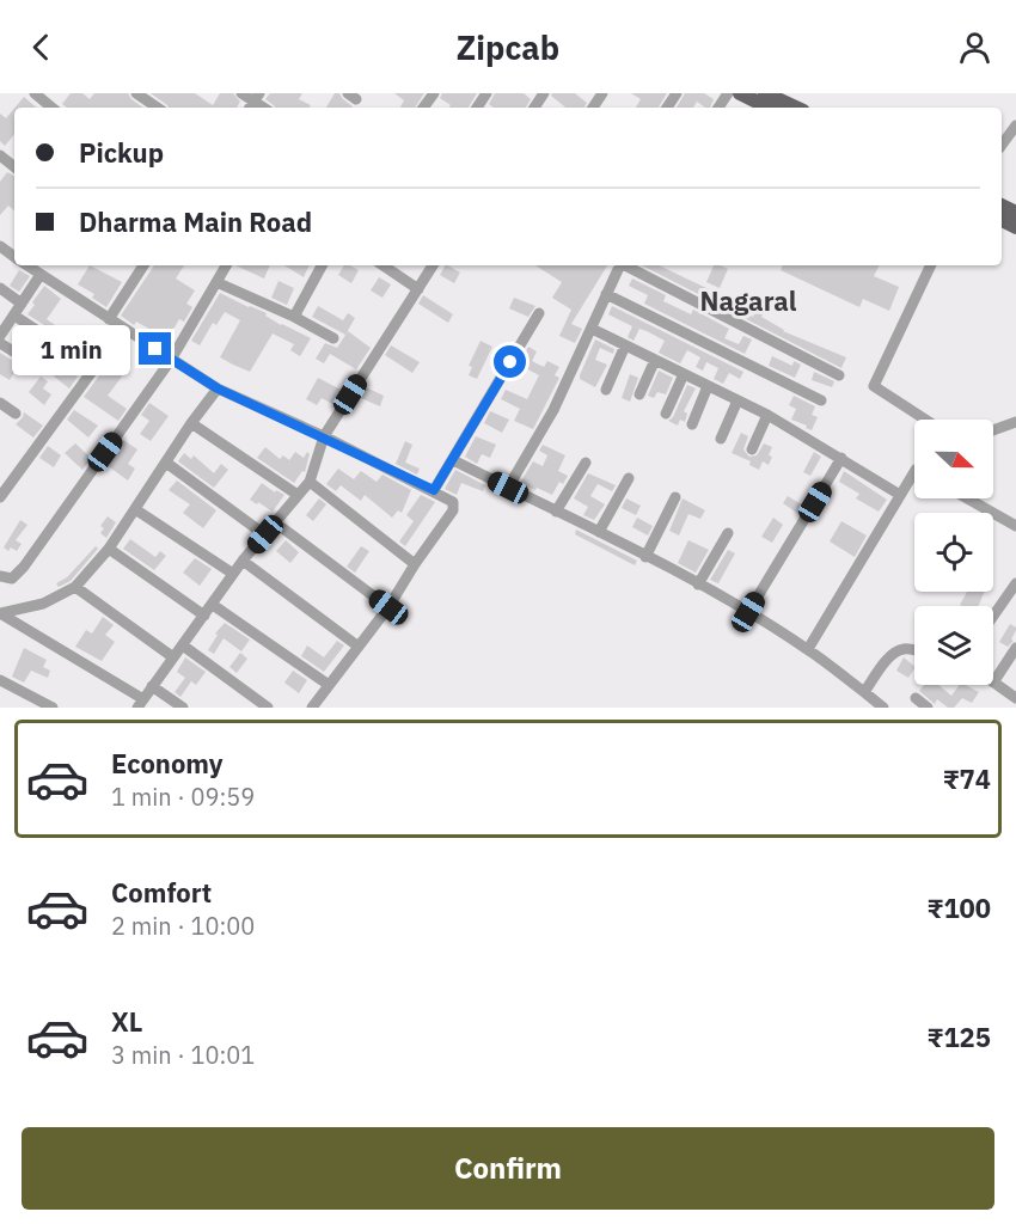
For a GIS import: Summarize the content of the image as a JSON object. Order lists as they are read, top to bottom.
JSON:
{
  "districts": ["Nagaral"],
  "north": "right",
  "page": {
    "header": "Zipcab",
    "banner": ["Pickup", "Dharma Main Road"],
    "bubble": "1 min",
    "list": [
      {
        "name": "Economy",
        "note": "1 min · 09:59",
        "value": "₹74"
      },
      {
        "name": "Comfort",
        "note": "2 min · 10:00",
        "value": "₹100"
      },
      {
        "name": "XL",
        "note": "3 min · 10:01",
        "value": "₹125"
      }
    ],
    "buttons": "Confirm"
  }
}
